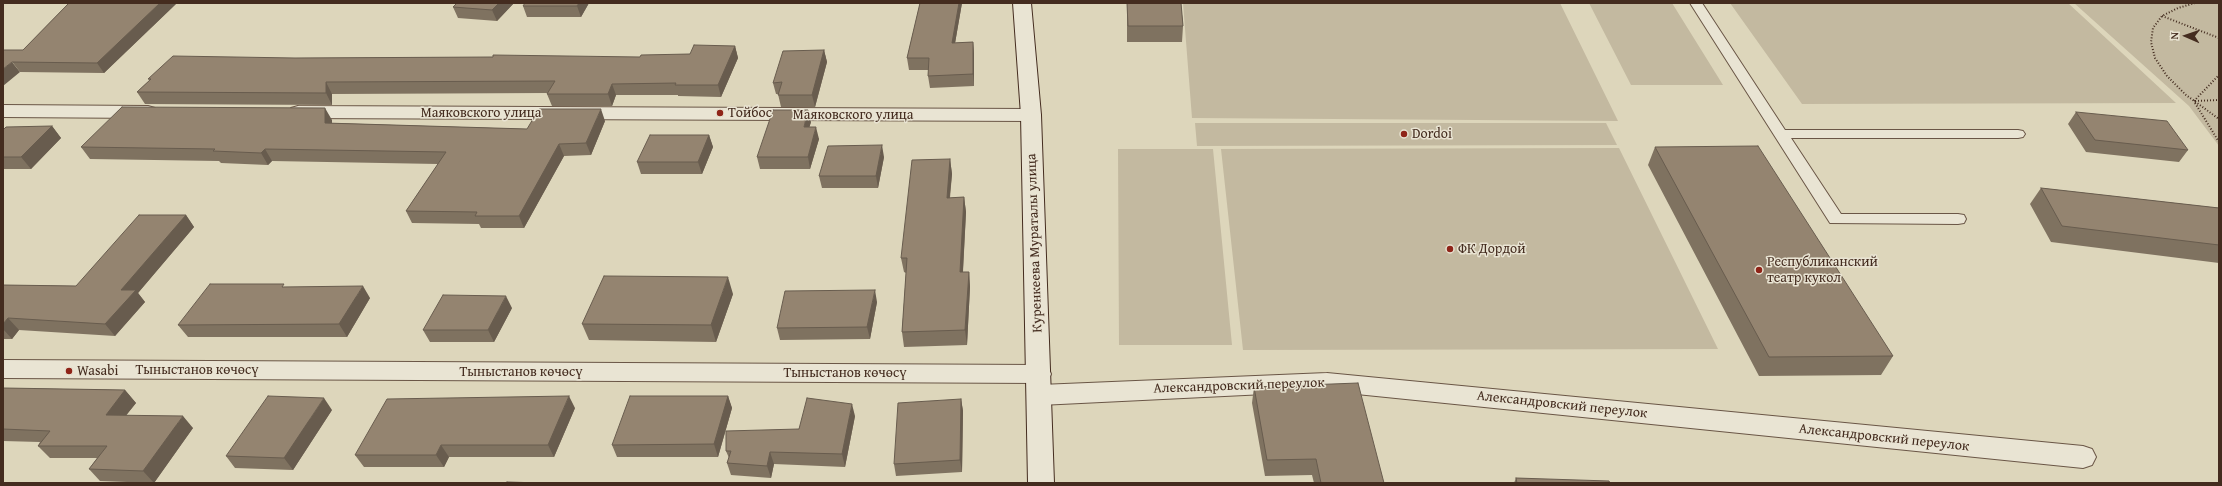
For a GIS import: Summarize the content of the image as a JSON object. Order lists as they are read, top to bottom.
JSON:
{
  "streets": {
    "street": [
      "Маяковского улица",
      "Куренкеева Мураталы улица",
      "Тыныстанов көчөсү",
      "Александровский переулок"
    ]
  },
  "crossings": [
    ["Маяковского улица", "Куренкеева Мураталы улица"],
    ["Куренкеева Мураталы улица", "Тыныстанов көчөсү"],
    ["Куренкеева Мураталы улица", "Александровский переулок"],
    ["Тыныстанов көчөсү", "Александровский переулок"]
  ],
  "places": [
    "Тойбос",
    "Dordoi",
    "ФК Дордой",
    "Республиканский театр кукол",
    "Wasabi"
  ],
  "north": "left"
}
